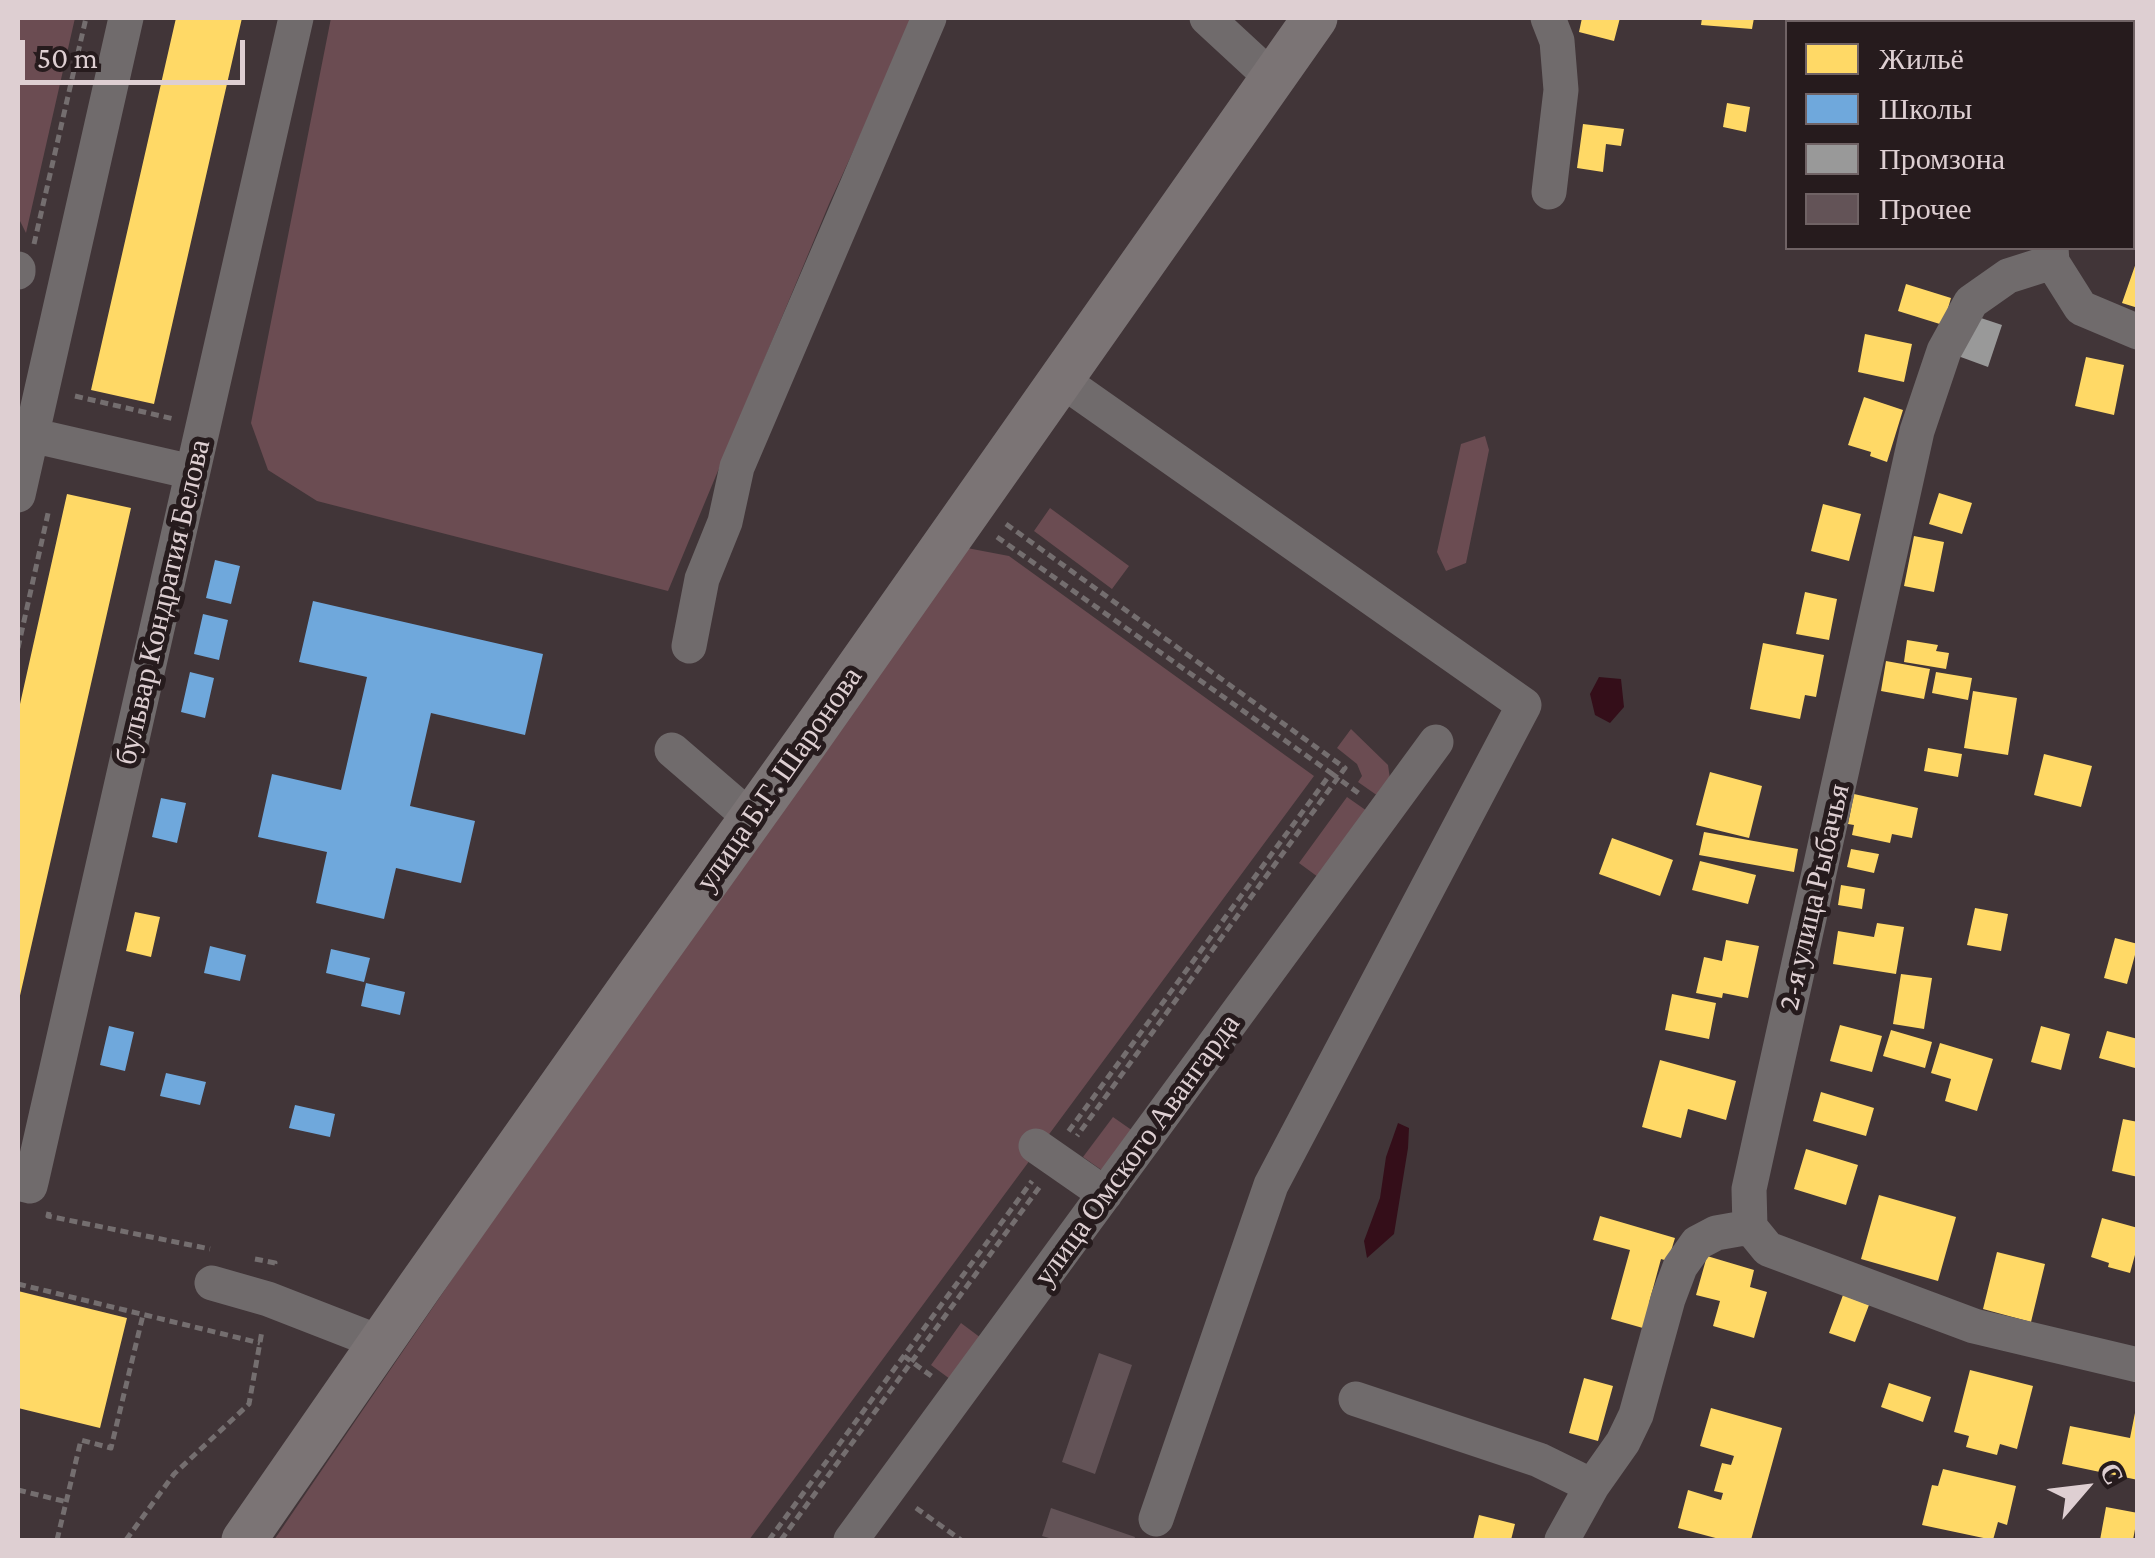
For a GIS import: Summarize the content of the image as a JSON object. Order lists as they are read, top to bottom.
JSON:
{
  "streets": {
    "main road": ["улица Б.Г. Шаронова"],
    "street": ["бульвар Кондратия Белова", "2-я улица Рыбачья", "улица Омского Авангарда"]
  },
  "legend": [
    "Жильё",
    "Школы",
    "Промзона",
    "Прочее"
  ],
  "scale_bar": "50 m",
  "north": "top right"
}
